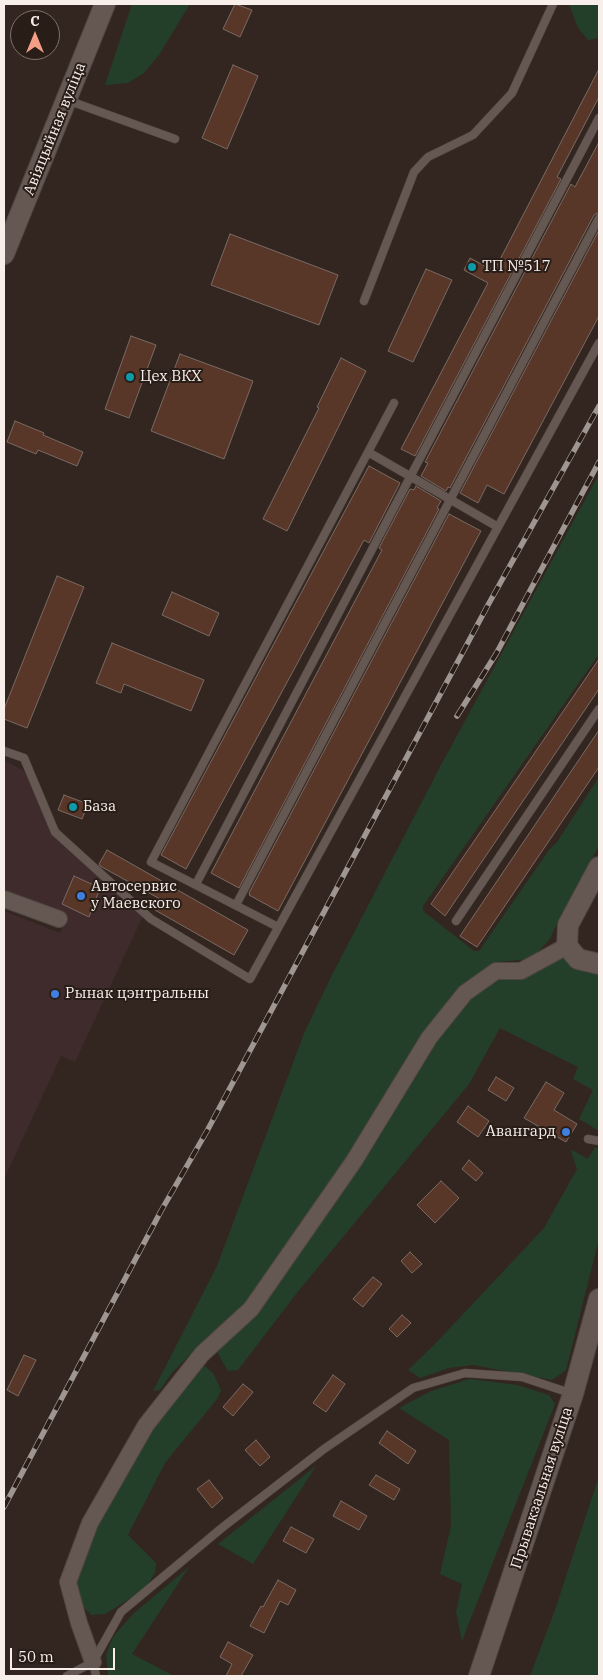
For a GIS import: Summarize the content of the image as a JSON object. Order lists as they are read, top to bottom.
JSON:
{
  "streets": {
    "street": ["Авіяцыйная вуліца", "Прывакзальная вуліца"]
  },
  "places": [
    "ТП №517",
    "Цех ВКХ",
    "База",
    "Автосервис у Маевского",
    "Рынак цэнтральны",
    "Авангард"
  ],
  "scale_bar": "50 m",
  "north": "top"
}
